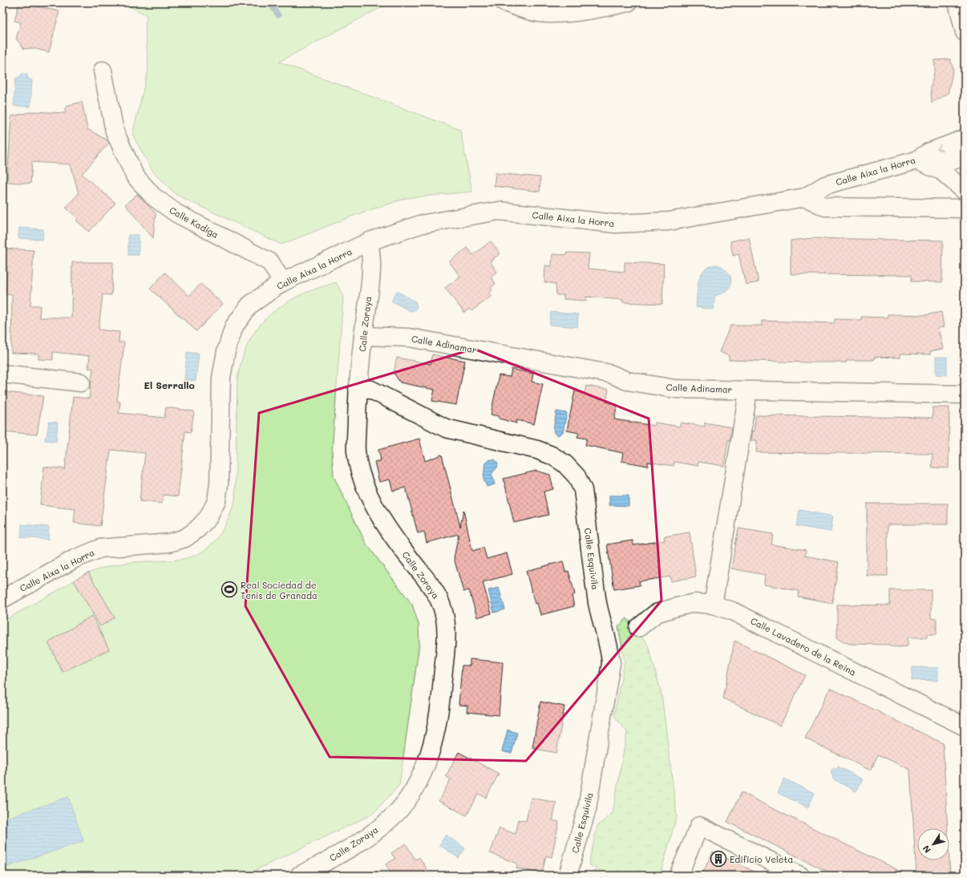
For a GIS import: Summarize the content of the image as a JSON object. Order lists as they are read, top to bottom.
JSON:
{
  "streets": {
    "street": [
      "Calle Aixa la Horra",
      "Calle Kadiga",
      "Calle Zoraya",
      "Calle Adinamar",
      "Calle Esquivila",
      "Calle Lavadero de la Reina"
    ]
  },
  "crossings": [
    ["Calle Aixa la Horra", "Calle Kadiga"],
    ["Calle Aixa la Horra", "Calle Zoraya"],
    ["Calle Zoraya", "Calle Adinamar"],
    ["Calle Zoraya", "Calle Esquivila"]
  ],
  "districts": ["El Serrallo"],
  "places": {
    "sports": ["Real Sociedad de Tenis de Granada"],
    "building": ["Edificio Veleta"]
  },
  "north": "bottom left"
}
